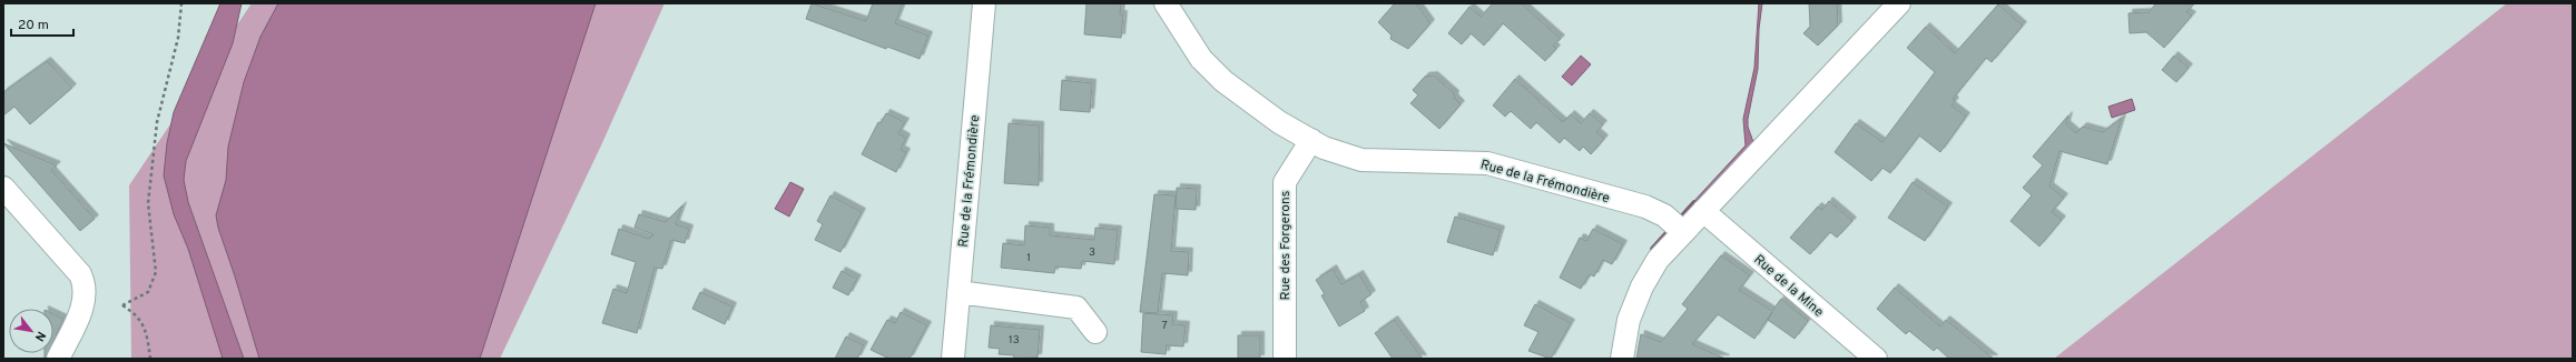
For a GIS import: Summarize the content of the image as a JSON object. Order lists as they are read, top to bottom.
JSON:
{
  "streets": {
    "street": ["Rue de la Frémondière", "Rue des Forgerons", "Rue de la Mine"]
  },
  "crossings": [
    ["Rue de la Frémondière", "Rue des Forgerons"]
  ],
  "house_numbers": [
    "3",
    "1",
    "7",
    "13"
  ],
  "scale_bar": "20 m",
  "north": "bottom right"
}
